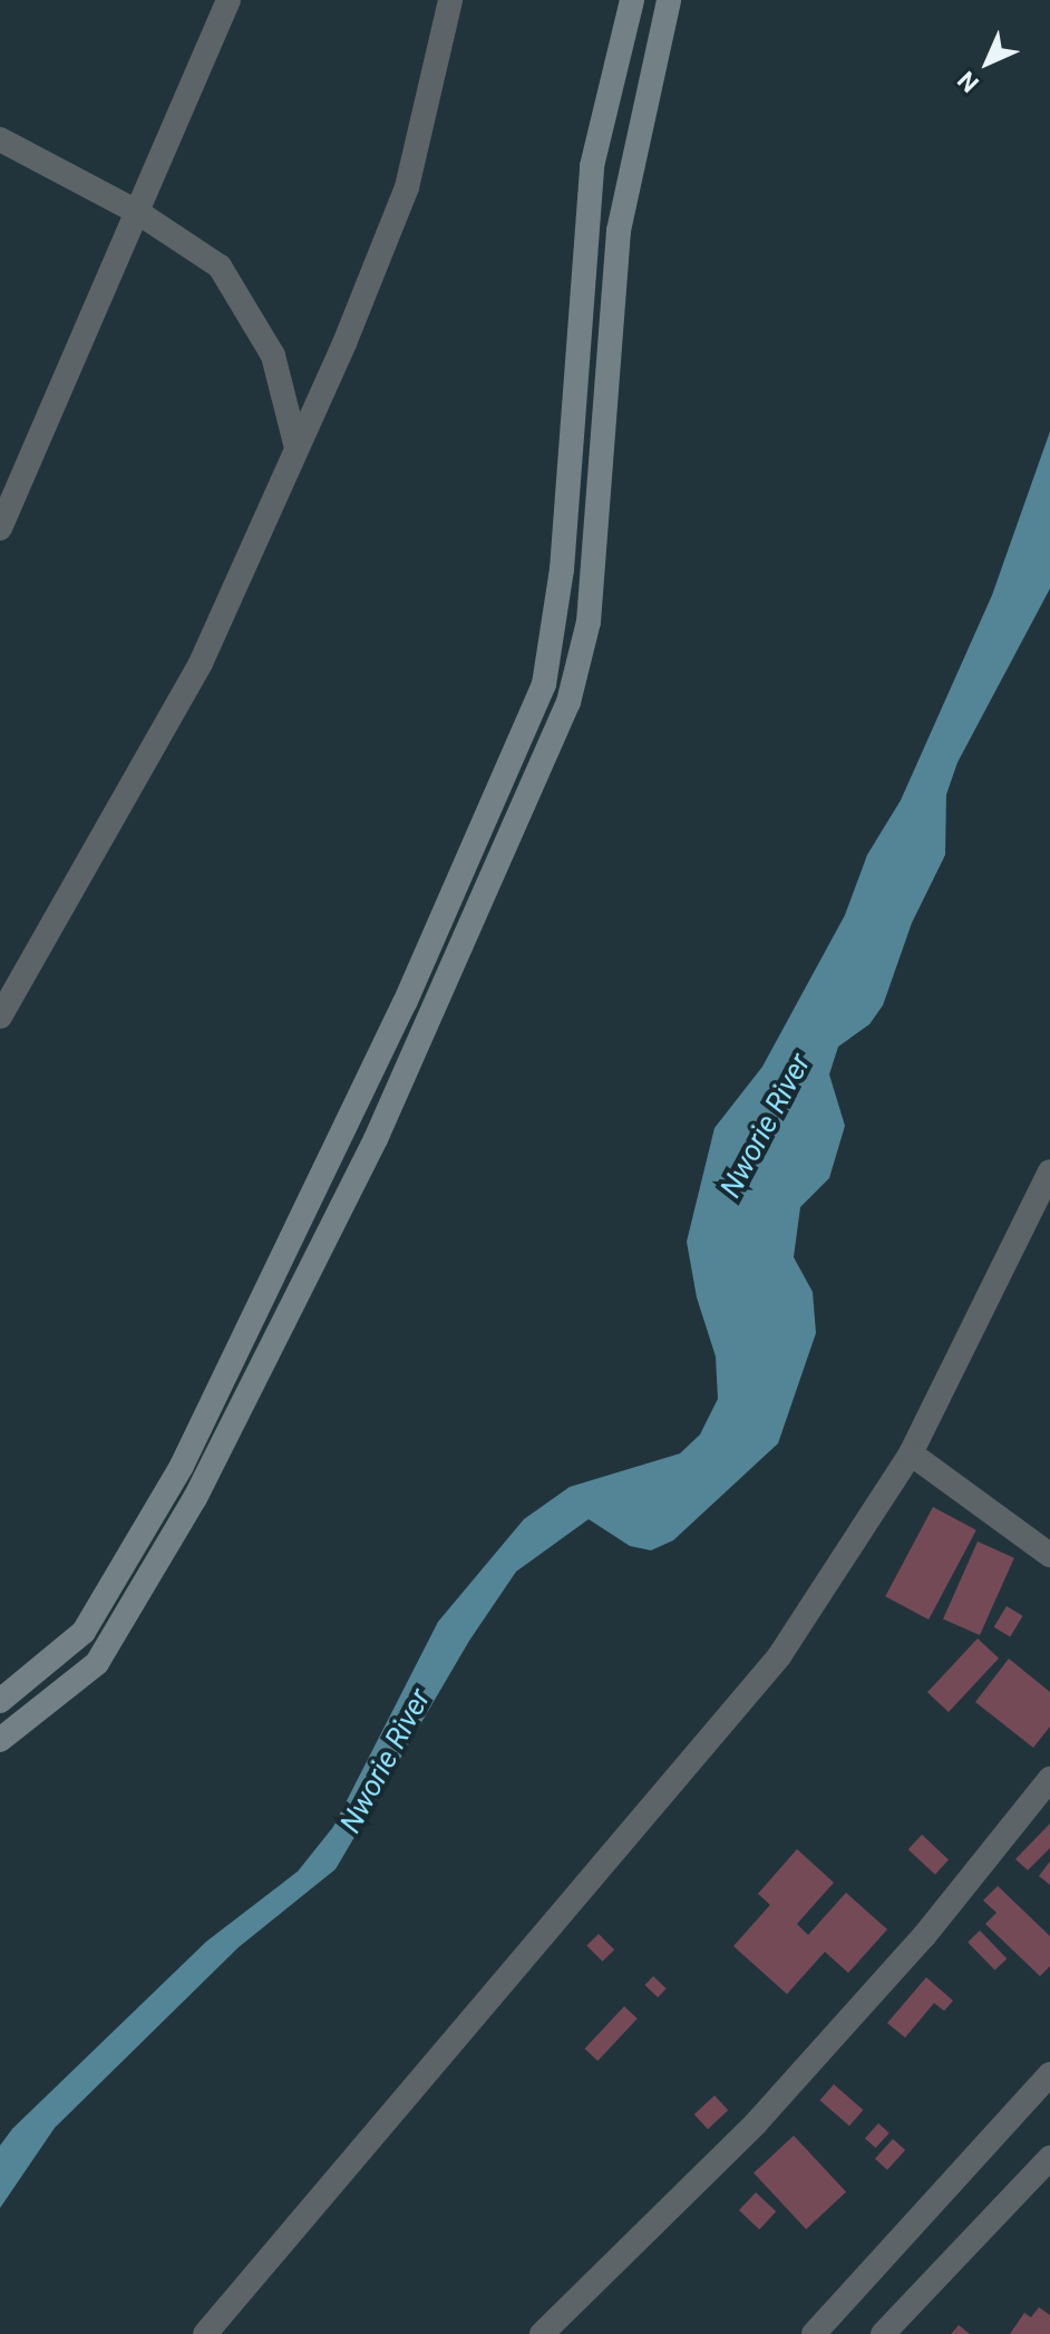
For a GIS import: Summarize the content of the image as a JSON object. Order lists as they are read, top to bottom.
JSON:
{
  "water": ["Nworie River"],
  "north": "bottom left"
}
